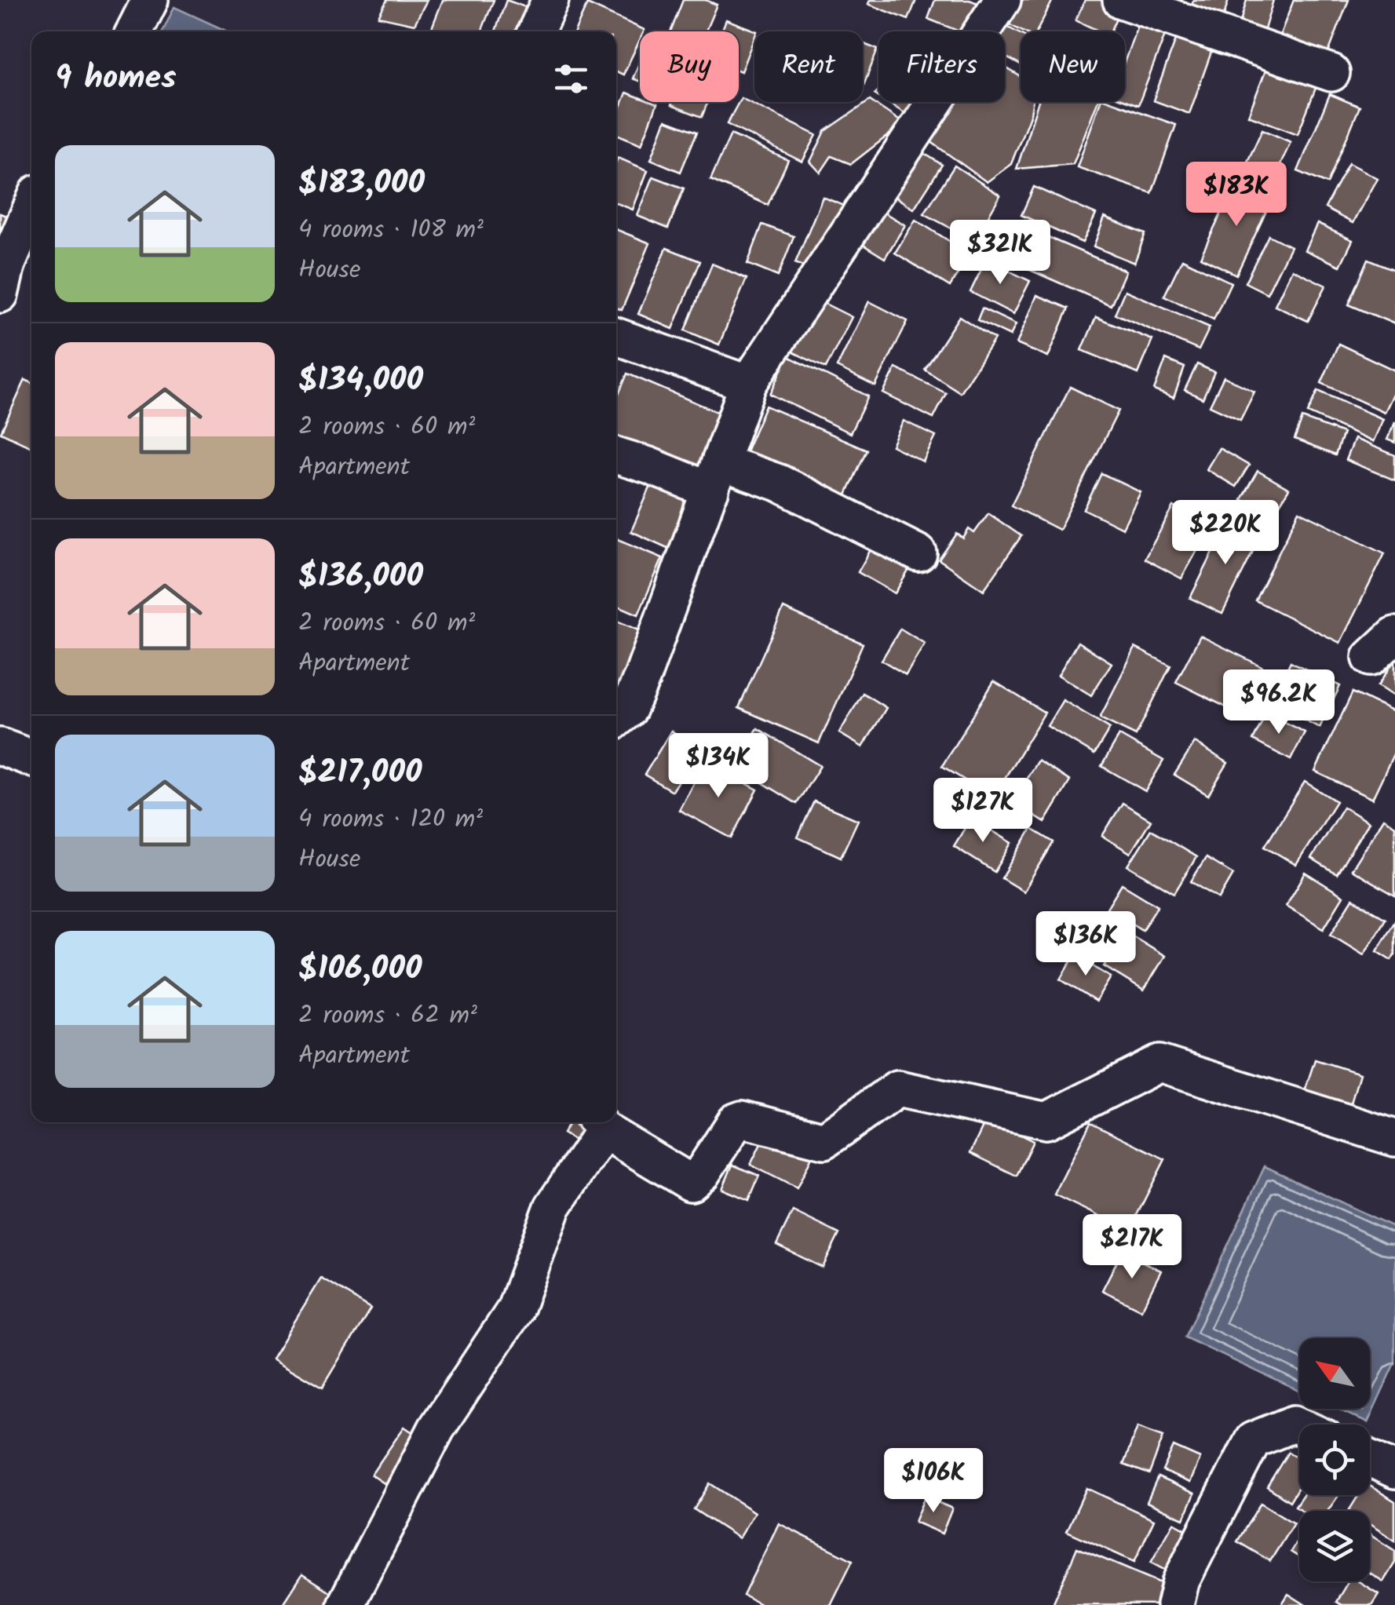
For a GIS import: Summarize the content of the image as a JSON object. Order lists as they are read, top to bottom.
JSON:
{
  "north": "top left",
  "page": {
    "chip": [
      "Buy",
      "Rent",
      "Filters",
      "New"
    ],
    "heading": "9 homes",
    "list": [
      {
        "name": "$183,000",
        "note": "4 rooms · 108 m² · House"
      },
      {
        "name": "$134,000",
        "note": "2 rooms · 60 m² · Apartment"
      },
      {
        "name": "$136,000",
        "note": "2 rooms · 60 m² · Apartment"
      },
      {
        "name": "$217,000",
        "note": "4 rooms · 120 m² · House"
      },
      {
        "name": "$106,000",
        "note": "2 rooms · 62 m² · Apartment"
      }
    ],
    "price": [
      "$183K",
      "$321K",
      "$220K",
      "$96.2K",
      "$134K",
      "$127K",
      "$136K",
      "$217K",
      "$106K"
    ]
  }
}
